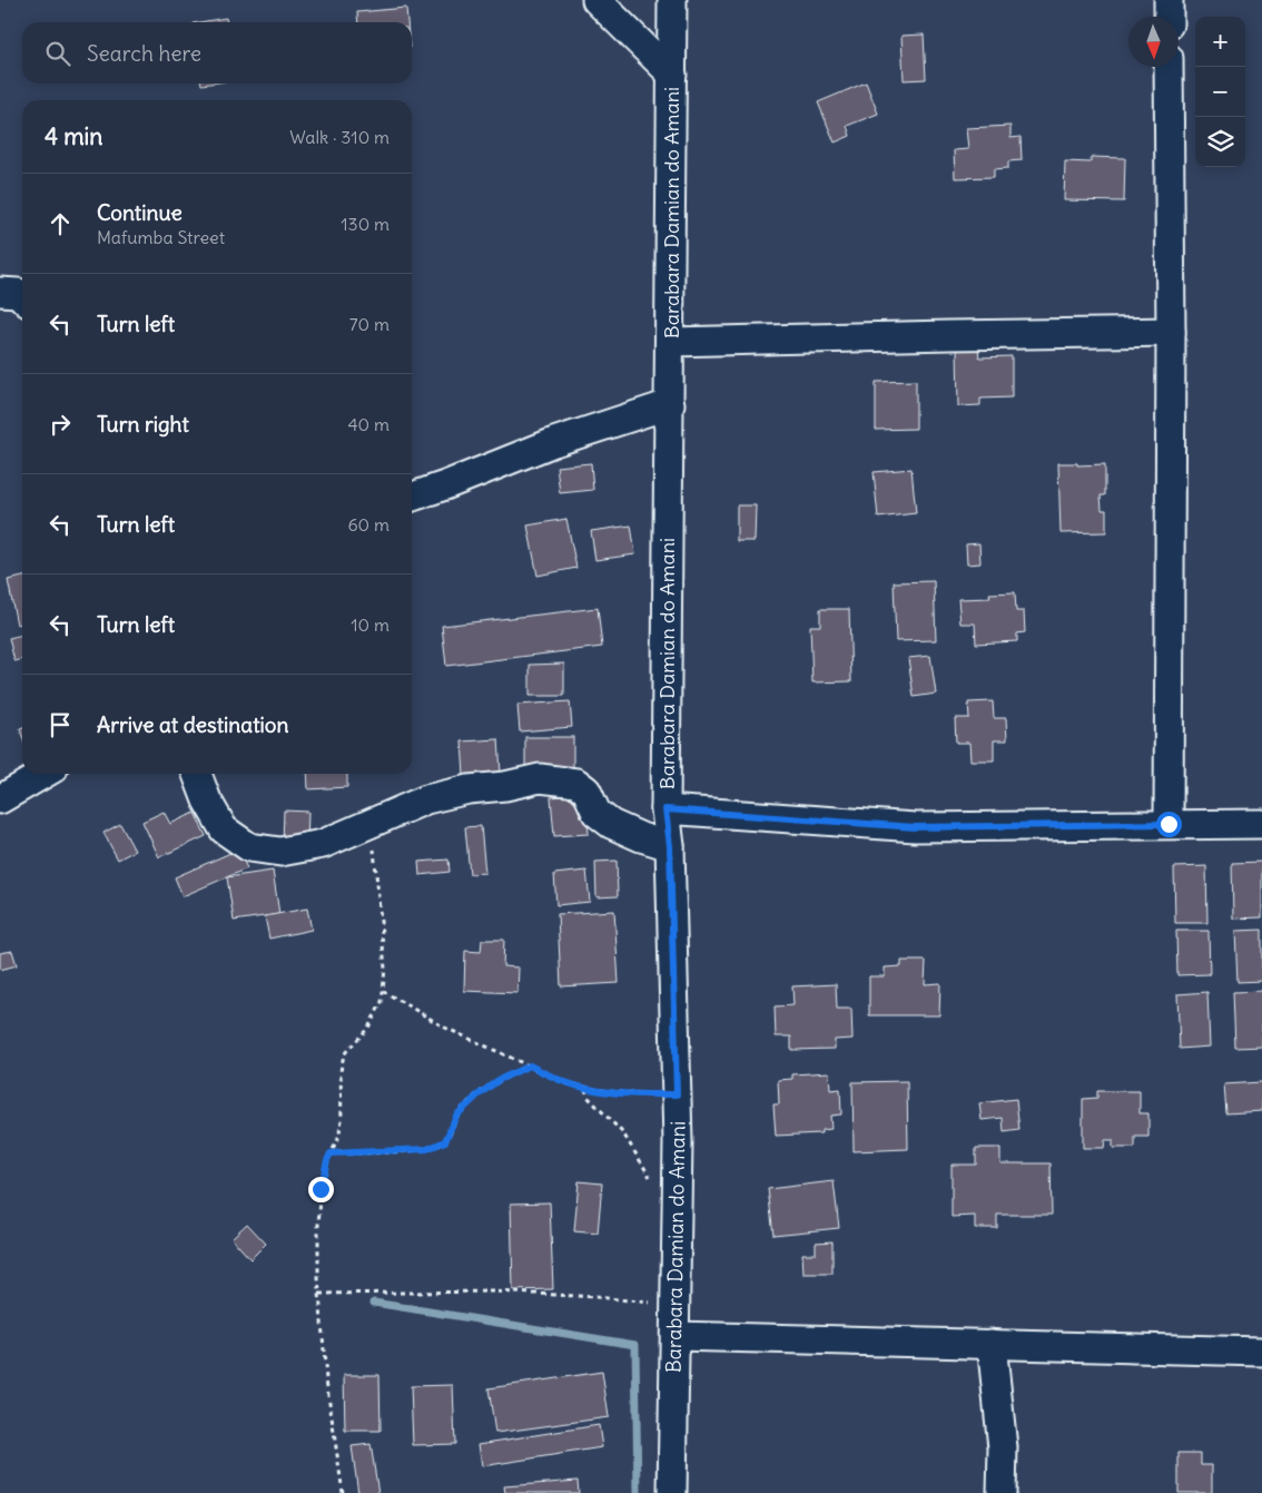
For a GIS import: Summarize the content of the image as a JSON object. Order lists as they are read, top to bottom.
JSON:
{
  "streets": {
    "street": ["Barabara Damian do Amani"]
  },
  "north": "bottom",
  "page": {
    "map_buttons": ["+", "−"],
    "search": "Search here",
    "heading": ["4 min", "Walk · 310 m"],
    "list": [
      ["Continue", "Mafumba Street", "130 m"],
      ["Turn left", "70 m"],
      ["Turn right", "40 m"],
      ["Turn left", "60 m"],
      ["Turn left", "10 m"],
      "Arrive at destination"
    ]
  }
}
